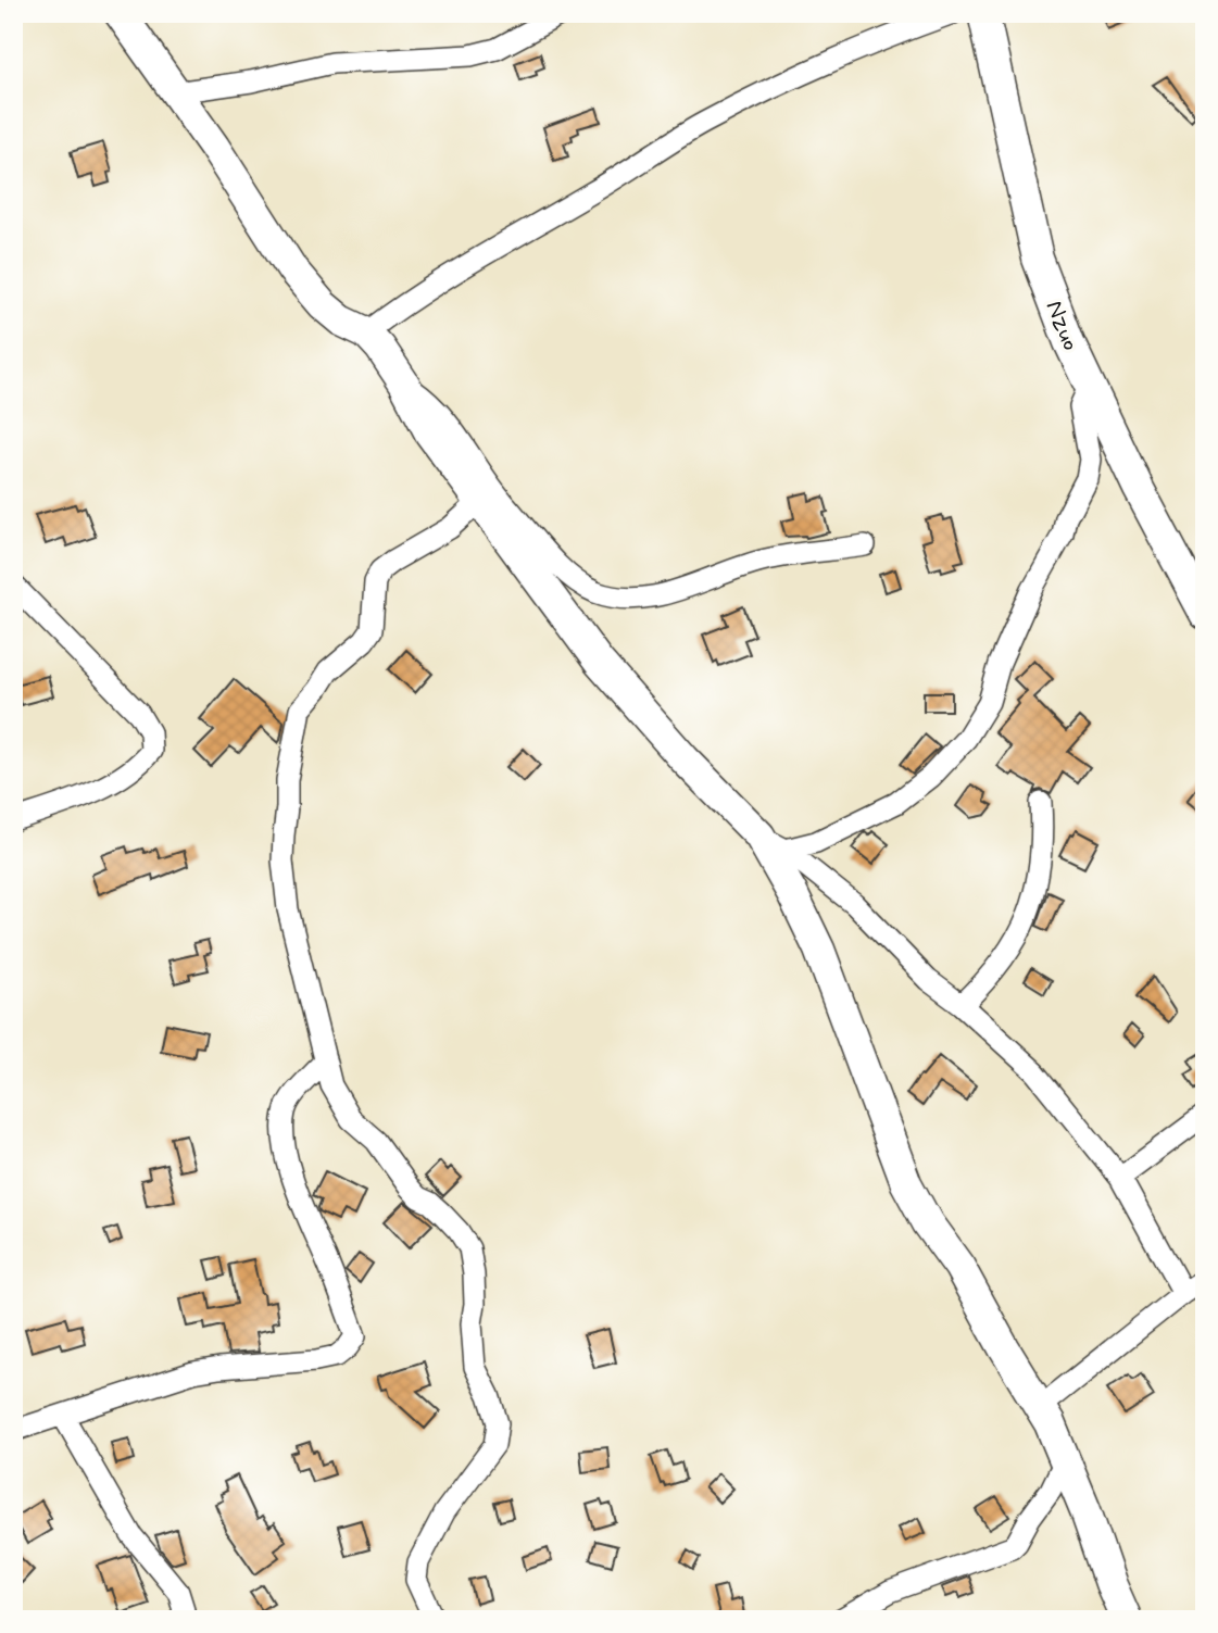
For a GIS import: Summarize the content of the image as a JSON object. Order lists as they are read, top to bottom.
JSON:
{
  "streets": {
    "street": ["Nzuo"]
  }
}
